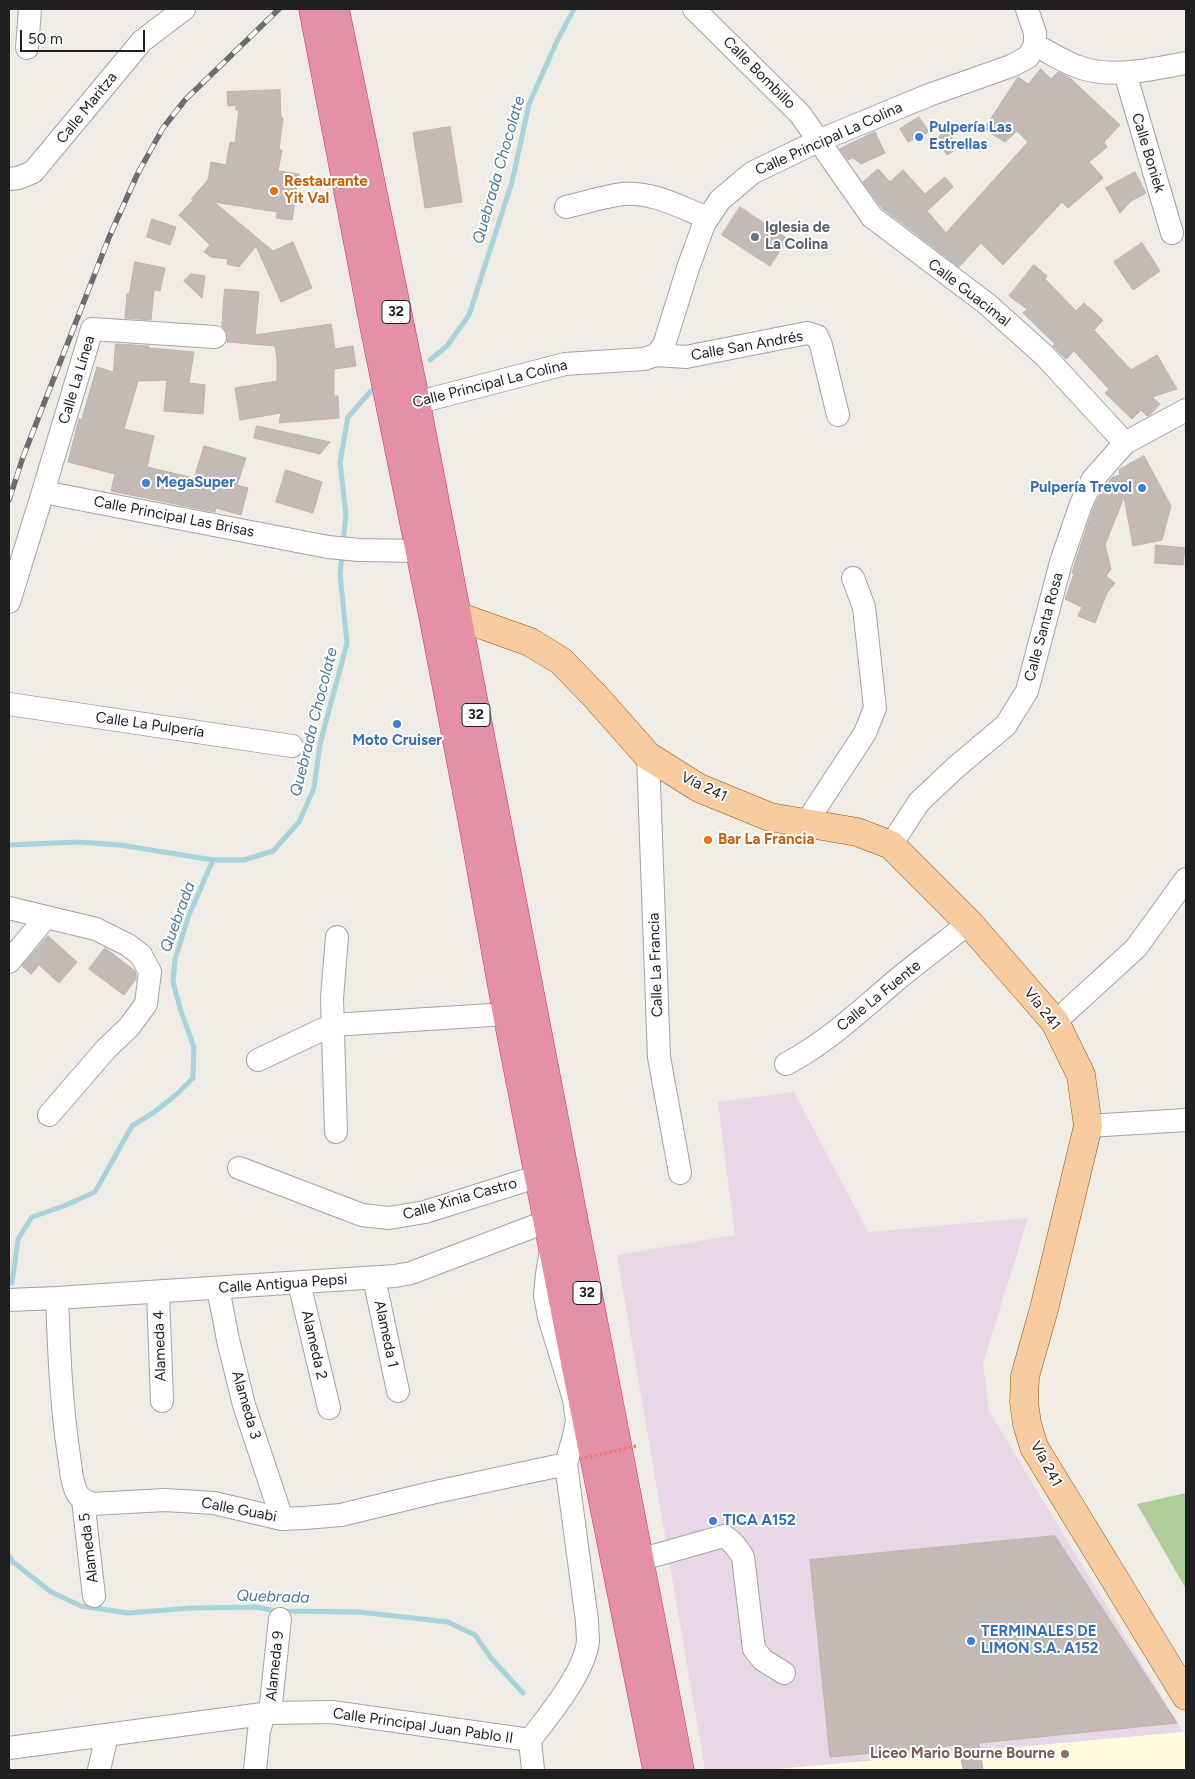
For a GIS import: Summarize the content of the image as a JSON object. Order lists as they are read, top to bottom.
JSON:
{
  "streets": {
    "highway": ["32"],
    "main road": ["Vía 241"],
    "street": [
      "Calle Bombillo",
      "Calle Maritza",
      "Calle Principal La Colina",
      "Calle Boniek",
      "Calle Guacimal",
      "Calle San Andrés",
      "Calle La Línea",
      "Calle Principal Las Brisas",
      "Calle Santa Rosa",
      "Calle La Pulpería",
      "Calle La Francia",
      "Calle La Fuente",
      "Calle Xinia Castro",
      "Calle Antigua Pepsi",
      "Alameda 1",
      "Alameda 2",
      "Alameda 4",
      "Alameda 3",
      "Calle Guabi",
      "Alameda 5",
      "Alameda 9",
      "Calle Principal Juan Pablo II"
    ]
  },
  "crossings": [
    ["Calle Bombillo", "Calle Principal La Colina"],
    ["Calle Bombillo", "Calle Guacimal"],
    ["Calle Principal La Colina", "Calle Guacimal"],
    ["Calle Principal La Colina", "32"],
    ["Calle Principal La Colina", "Calle San Andrés"],
    ["Calle Guacimal", "Calle Santa Rosa"],
    ["32", "Calle Principal Las Brisas"],
    ["32", "Vía 241"],
    ["32", "Calle Xinia Castro"],
    ["32", "Calle Antigua Pepsi"],
    ["32", "Calle Principal Juan Pablo II"],
    ["Calle La Línea", "Calle Principal Las Brisas"],
    ["Calle Santa Rosa", "Vía 241"],
    ["Vía 241", "Calle La Francia"],
    ["Vía 241", "Calle La Fuente"],
    ["Calle Antigua Pepsi", "Alameda 1"],
    ["Calle Antigua Pepsi", "Alameda 2"],
    ["Calle Antigua Pepsi", "Alameda 4"],
    ["Calle Antigua Pepsi", "Alameda 3"],
    ["Calle Antigua Pepsi", "Calle Principal Juan Pablo II"],
    ["Alameda 3", "Calle Guabi"],
    ["Calle Guabi", "Alameda 5"],
    ["Calle Guabi", "Calle Principal Juan Pablo II"],
    ["Alameda 9", "Calle Principal Juan Pablo II"]
  ],
  "water": ["Quebrada Chocolate", "Quebrada"],
  "places": [
    "Pulpería Las Estrellas",
    "Restaurante Yit Val",
    "Iglesia de La Colina",
    "MegaSuper",
    "Pulpería Trevol",
    "Moto Cruiser",
    "Bar La Francia",
    "TICA A152",
    "TERMINALES DE LIMON S.A. A152",
    "Liceo Mario Bourne Bourne"
  ],
  "scale_bar": "50 m"
}
